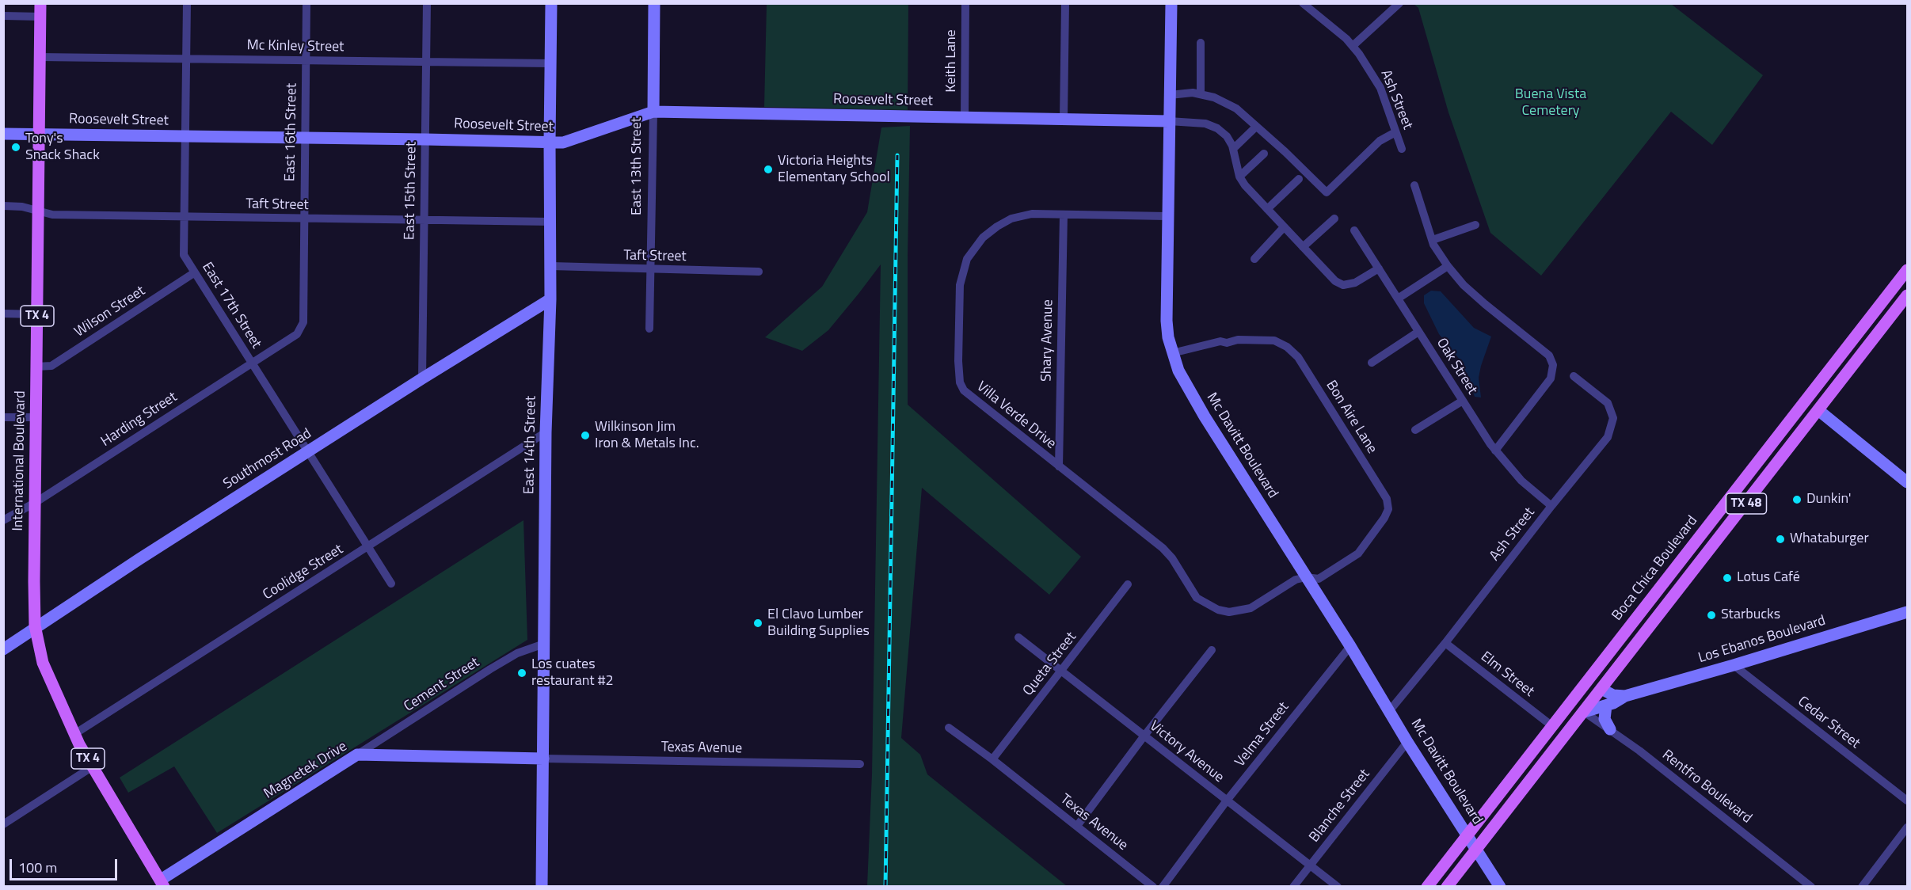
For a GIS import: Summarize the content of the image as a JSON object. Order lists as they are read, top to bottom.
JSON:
{
  "streets": {
    "main road": [
      "TX 4",
      "International Boulevard",
      "TX 48",
      "Boca Chica Boulevard"
    ],
    "street": [
      "Mc Kinley Street",
      "Keith Lane",
      "Ash Street",
      "Roosevelt Street",
      "East 16th Street",
      "East 13th Street",
      "East 15th Street",
      "Taft Street",
      "East 17th Street",
      "Wilson Street",
      "Shary Avenue",
      "Oak Street",
      "Villa Verde Drive",
      "Bon Aire Lane",
      "Harding Street",
      "East 14th Street",
      "Mc Davitt Boulevard",
      "Southmost Road",
      "Coolidge Street",
      "Los Ebanos Boulevard",
      "Queta Street",
      "Elm Street",
      "Cement Street",
      "Cedar Street",
      "Velma Street",
      "Texas Avenue",
      "Victory Avenue",
      "Magnetek Drive",
      "Rentfro Boulevard",
      "Blanche Street"
    ]
  },
  "crossings": [
    ["Mc Kinley Street", "East 16th Street"],
    ["Mc Kinley Street", "East 15th Street"],
    ["Mc Kinley Street", "East 17th Street"],
    ["Mc Kinley Street", "East 14th Street"],
    ["Mc Kinley Street", "International Boulevard"],
    ["Keith Lane", "Roosevelt Street"],
    ["Ash Street", "Oak Street"],
    ["Ash Street", "Mc Davitt Boulevard"],
    ["Ash Street", "Elm Street"],
    ["Roosevelt Street", "East 16th Street"],
    ["Roosevelt Street", "East 13th Street"],
    ["Roosevelt Street", "East 15th Street"],
    ["Roosevelt Street", "East 17th Street"],
    ["Roosevelt Street", "East 14th Street"],
    ["Roosevelt Street", "Mc Davitt Boulevard"],
    ["Roosevelt Street", "International Boulevard"],
    ["East 16th Street", "Taft Street"],
    ["East 16th Street", "Harding Street"],
    ["East 13th Street", "Taft Street"],
    ["East 15th Street", "Taft Street"],
    ["East 15th Street", "Southmost Road"],
    ["Taft Street", "East 17th Street"],
    ["Taft Street", "East 14th Street"],
    ["Taft Street", "International Boulevard"],
    ["East 17th Street", "Wilson Street"],
    ["East 17th Street", "Harding Street"],
    ["East 17th Street", "Southmost Road"],
    ["East 17th Street", "Coolidge Street"],
    ["Wilson Street", "International Boulevard"],
    ["Shary Avenue", "Villa Verde Drive"],
    ["Villa Verde Drive", "Bon Aire Lane"],
    ["Villa Verde Drive", "Mc Davitt Boulevard"],
    ["Bon Aire Lane", "Mc Davitt Boulevard"],
    ["Harding Street", "International Boulevard"],
    ["East 14th Street", "Southmost Road"],
    ["East 14th Street", "Coolidge Street"],
    ["East 14th Street", "Cement Street"],
    ["East 14th Street", "Texas Avenue"],
    ["East 14th Street", "Magnetek Drive"],
    ["Mc Davitt Boulevard", "TX 48"],
    ["Mc Davitt Boulevard", "Boca Chica Boulevard"],
    ["Mc Davitt Boulevard", "Velma Street"],
    ["Mc Davitt Boulevard", "Blanche Street"],
    ["Southmost Road", "International Boulevard"],
    ["International Boulevard", "Coolidge Street"],
    ["International Boulevard", "Magnetek Drive"],
    ["TX 48", "Los Ebanos Boulevard"],
    ["TX 48", "Rentfro Boulevard"],
    ["Boca Chica Boulevard", "Elm Street"],
    ["Los Ebanos Boulevard", "Cedar Street"],
    ["Los Ebanos Boulevard", "Rentfro Boulevard"],
    ["Queta Street", "Texas Avenue"],
    ["Queta Street", "Victory Avenue"],
    ["Cement Street", "Magnetek Drive"],
    ["Velma Street", "Victory Avenue"],
    ["Texas Avenue", "Magnetek Drive"],
    ["Victory Avenue", "Blanche Street"]
  ],
  "parks": ["Buena Vista Cemetery"],
  "places": [
    "Tony's Snack Shack",
    "Victoria Heights Elementary School",
    "Wilkinson Jim Iron & Metals Inc.",
    "Dunkin'",
    "Whataburger",
    "Lotus Café",
    "Starbucks",
    "El Clavo Lumber Building Supplies",
    "Los cuates restaurant #2"
  ],
  "scale_bar": "100 m"
}
